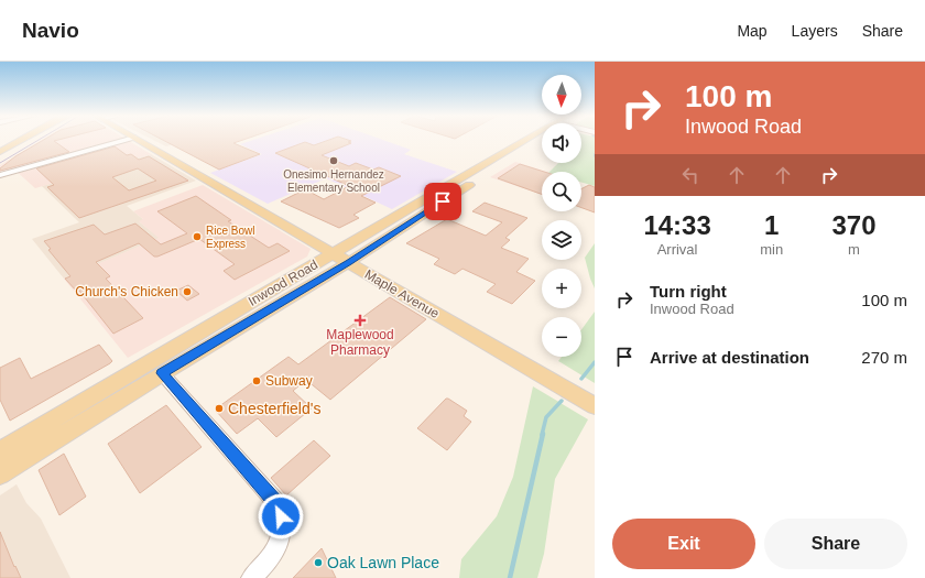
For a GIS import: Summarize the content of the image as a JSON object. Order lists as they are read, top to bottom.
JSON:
{
  "streets": {
    "main road": ["Inwood Road", "Maple Avenue"]
  },
  "crossings": [
    ["Inwood Road", "Maple Avenue"]
  ],
  "places": {
    "other": [
      "Onesimo Hernandez Elementary School",
      "Rice Bowl Express",
      "Church's Chicken",
      "Subway",
      "Chesterfield's",
      "Oak Lawn Place"
    ],
    "health": ["Maplewood Pharmacy"]
  },
  "north": "bottom",
  "page": {
    "header": "Navio",
    "nav": ["Map", "Layers", "Share"],
    "turn": ["100 m", "Inwood Road"],
    "map_buttons": ["+", "−"],
    "eta": [
      "14:33",
      "Arrival",
      "1",
      "min",
      "370",
      "m"
    ],
    "list": [
      {
        "name": "Turn right",
        "note": "Inwood Road",
        "value": "100 m"
      },
      {
        "name": "Arrive at destination",
        "value": "270 m"
      }
    ],
    "buttons": ["Exit", "Share"]
  }
}
